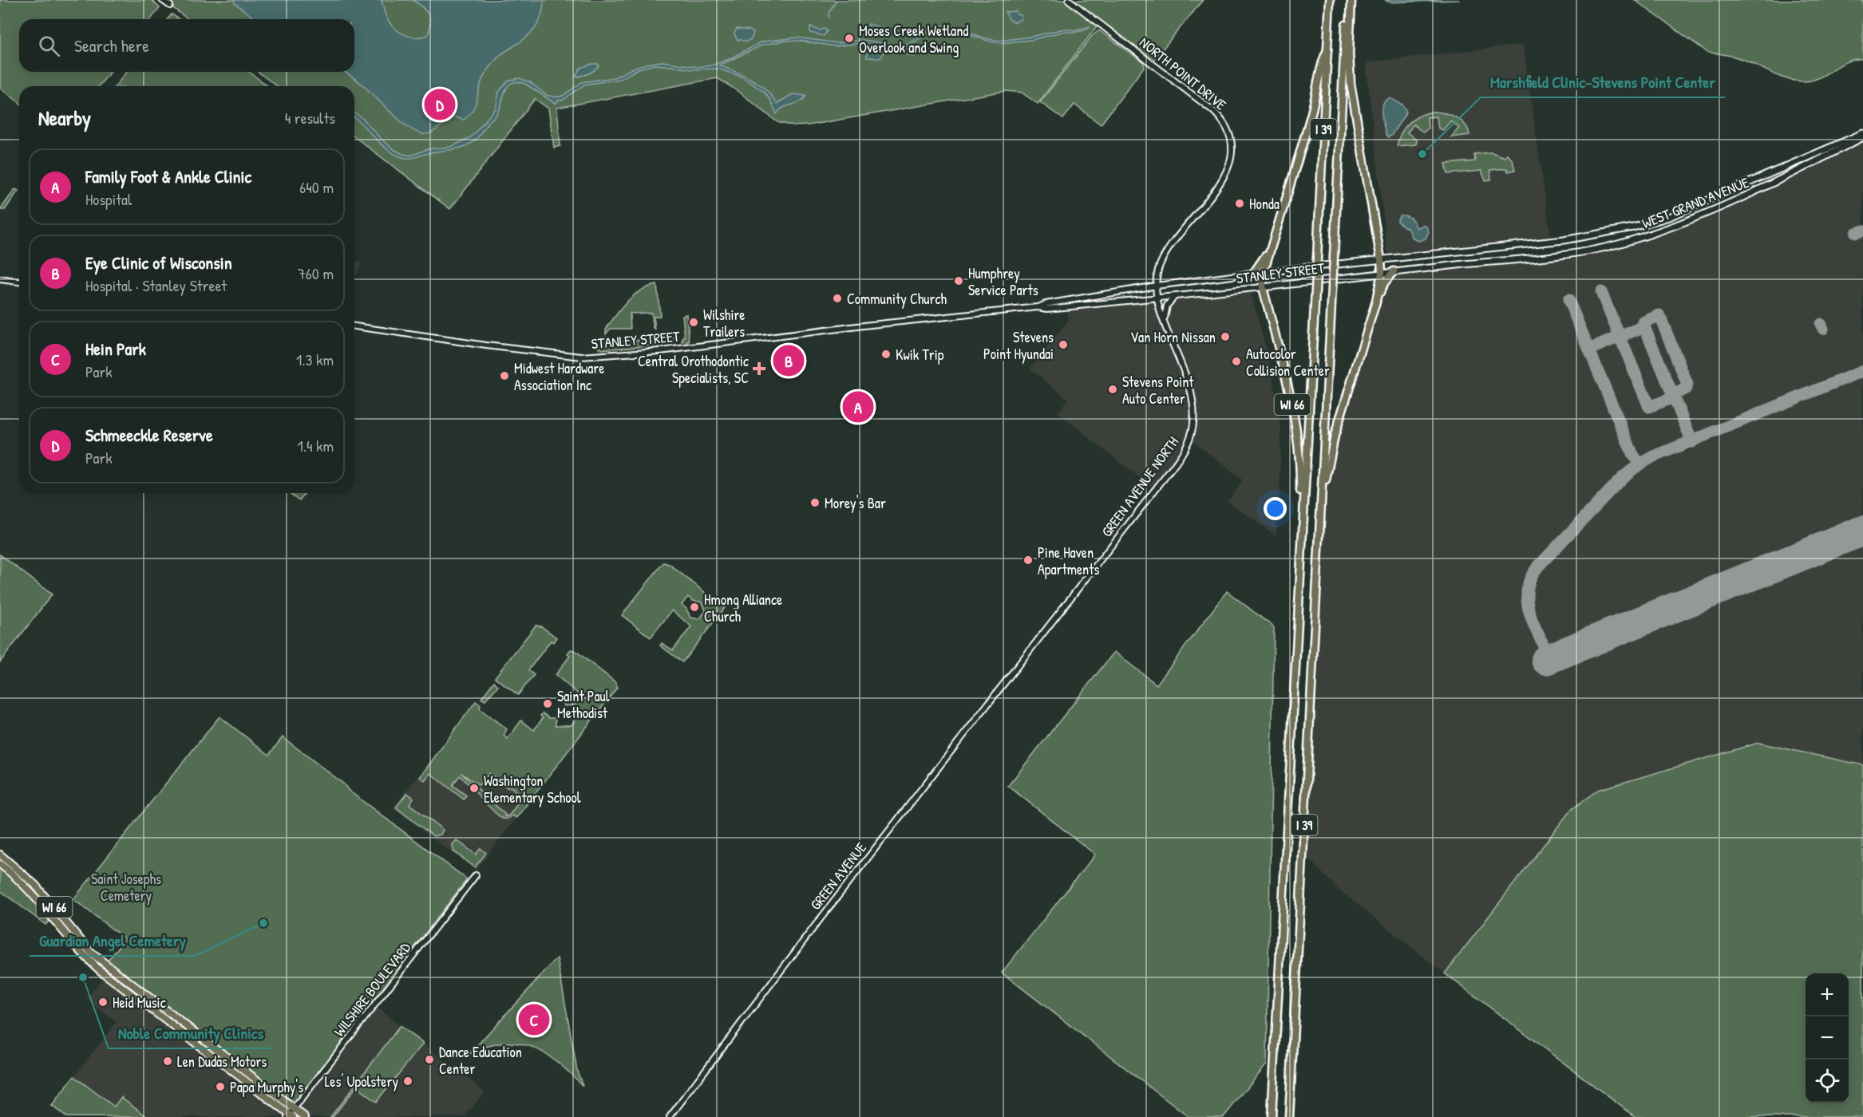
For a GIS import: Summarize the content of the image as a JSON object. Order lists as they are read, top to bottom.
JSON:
{
  "streets": {
    "highway": ["I 39", "WI 66"],
    "main road": ["WEST GRAND AVENUE", "STANLEY STREET"],
    "street": [
      "NORTH POINT DRIVE",
      "GREEN AVENUE NORTH",
      "GREEN AVENUE",
      "WILSHIRE BOULEVARD"
    ]
  },
  "crossings": [
    ["NORTH POINT DRIVE", "STANLEY STREET"],
    ["NORTH POINT DRIVE", "GREEN AVENUE NORTH"],
    ["I 39", "WI 66"],
    ["WEST GRAND AVENUE", "STANLEY STREET"],
    ["STANLEY STREET", "WI 66"],
    ["STANLEY STREET", "GREEN AVENUE NORTH"],
    ["WI 66", "WILSHIRE BOULEVARD"],
    ["GREEN AVENUE NORTH", "GREEN AVENUE"]
  ],
  "parks": ["Saint Josephs Cemetery"],
  "places": {
    "other": [
      "Moses Creek Wetland Overlook and Swing",
      "Marshfield Clinic-Stevens Point Center",
      "Honda",
      "Humphrey Service Parts",
      "Community Church",
      "Wilshire Trailers",
      "Van Horn Nissan",
      "Stevens Point Hyundai",
      "Kwik Trip",
      "Autocolor Collision Center",
      "Midwest Hardware Association Inc",
      "Stevens Point Auto Center",
      "Morey's Bar",
      "Pine Haven Apartments",
      "Hmong Alliance Church",
      "Saint Paul Methodist",
      "Washington Elementary School",
      "Guardian Angel Cemetery",
      "Noble Community Clinics",
      "Heid Music",
      "Dance Education Center",
      "Len Dudas Motors",
      "Les' Upolstery",
      "Papa Murphy's"
    ],
    "health": ["Central Orothodontic Specialists, SC"]
  },
  "page": {
    "search": "Search here",
    "heading": ["Nearby", "4 results"],
    "pins": [
      "D",
      "B",
      "A",
      "C"
    ],
    "list": [
      {
        "mark": "A",
        "name": "Family Foot & Ankle Clinic",
        "note": "Hospital",
        "value": "640 m"
      },
      {
        "mark": "B",
        "name": "Eye Clinic of Wisconsin",
        "note": "Hospital · Stanley Street",
        "value": "760 m"
      },
      {
        "mark": "C",
        "name": "Hein Park",
        "note": "Park",
        "value": "1.3 km"
      },
      {
        "mark": "D",
        "name": "Schmeeckle Reserve",
        "note": "Park",
        "value": "1.4 km"
      }
    ],
    "map_buttons": ["+", "−"]
  }
}
